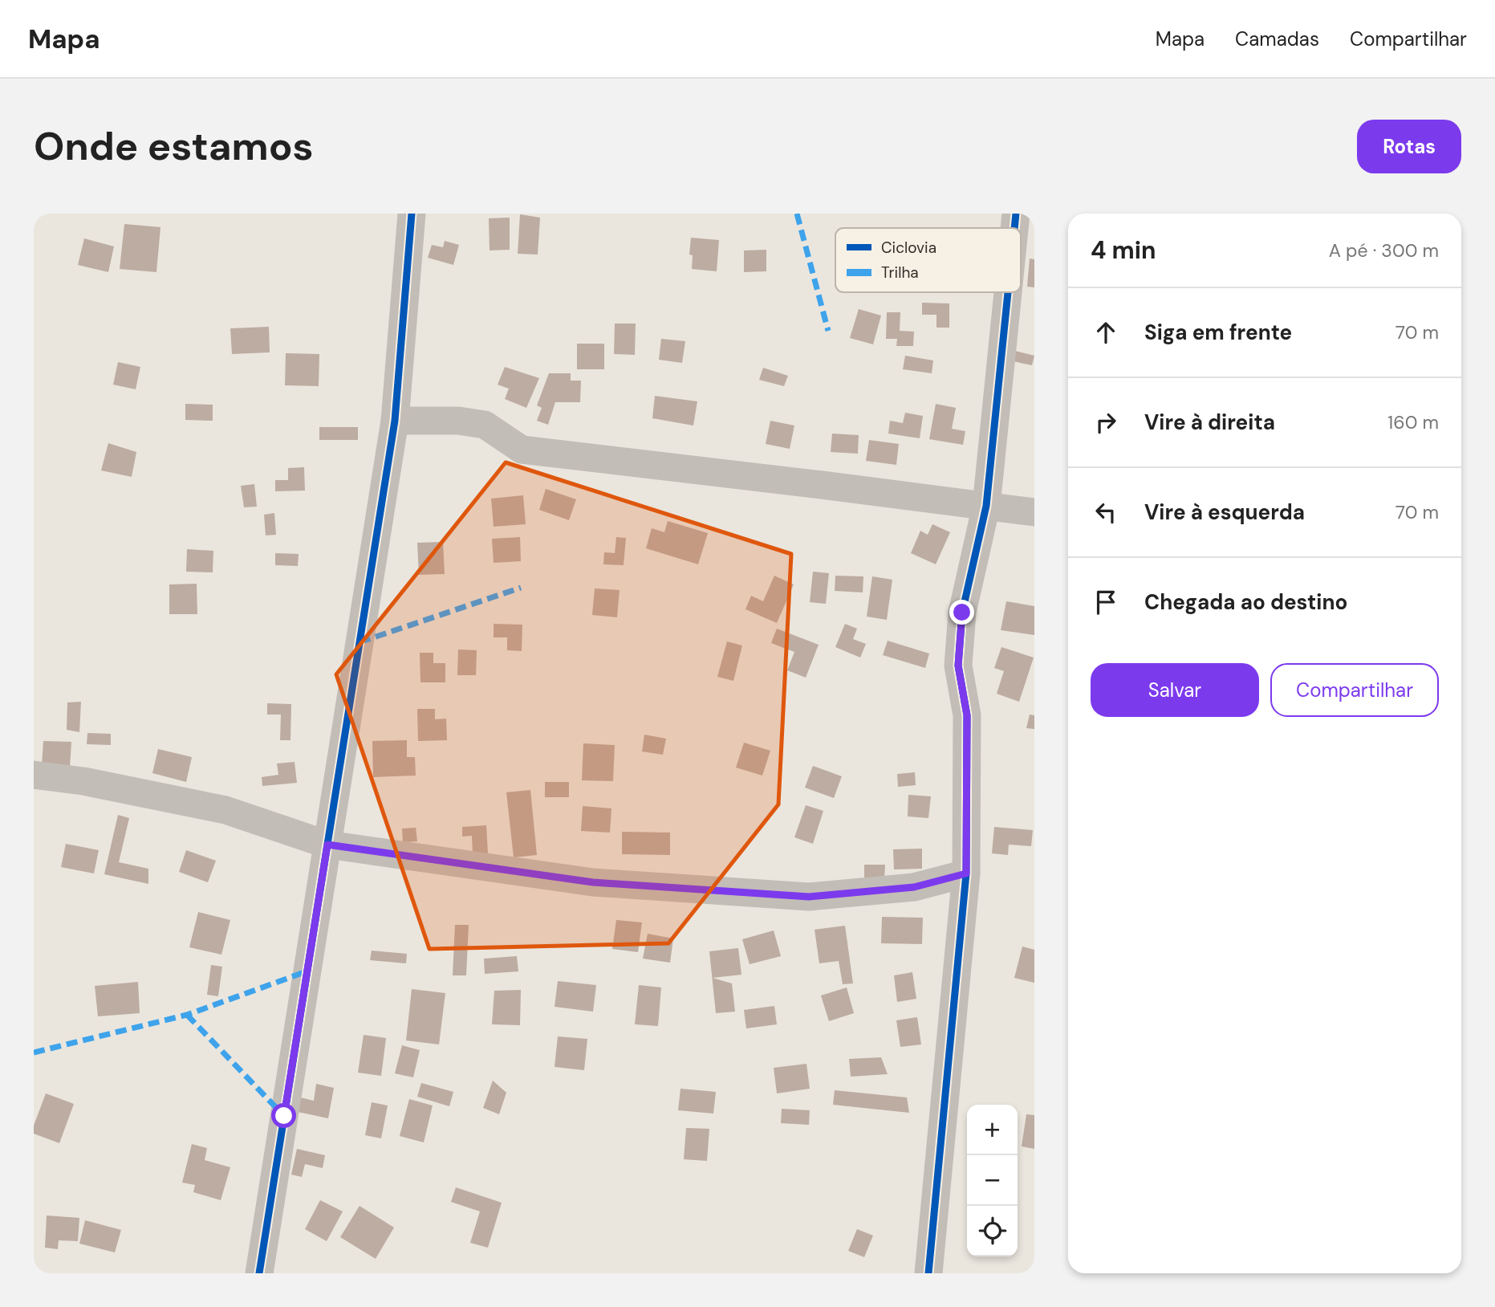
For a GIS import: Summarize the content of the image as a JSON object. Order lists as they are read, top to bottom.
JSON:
{
  "legend": ["Ciclovia", "Trilha"],
  "page": {
    "header": "Mapa",
    "nav": ["Mapa", "Camadas", "Compartilhar"],
    "buttons": [
      "Rotas",
      ["Salvar", "Compartilhar"]
    ],
    "title": "Onde estamos",
    "heading": ["4 min", "A pé · 300 m"],
    "list": [
      ["Siga em frente", "70 m"],
      ["Vire à direita", "160 m"],
      ["Vire à esquerda", "70 m"],
      "Chegada ao destino"
    ],
    "map_buttons": ["+", "−"]
  }
}
